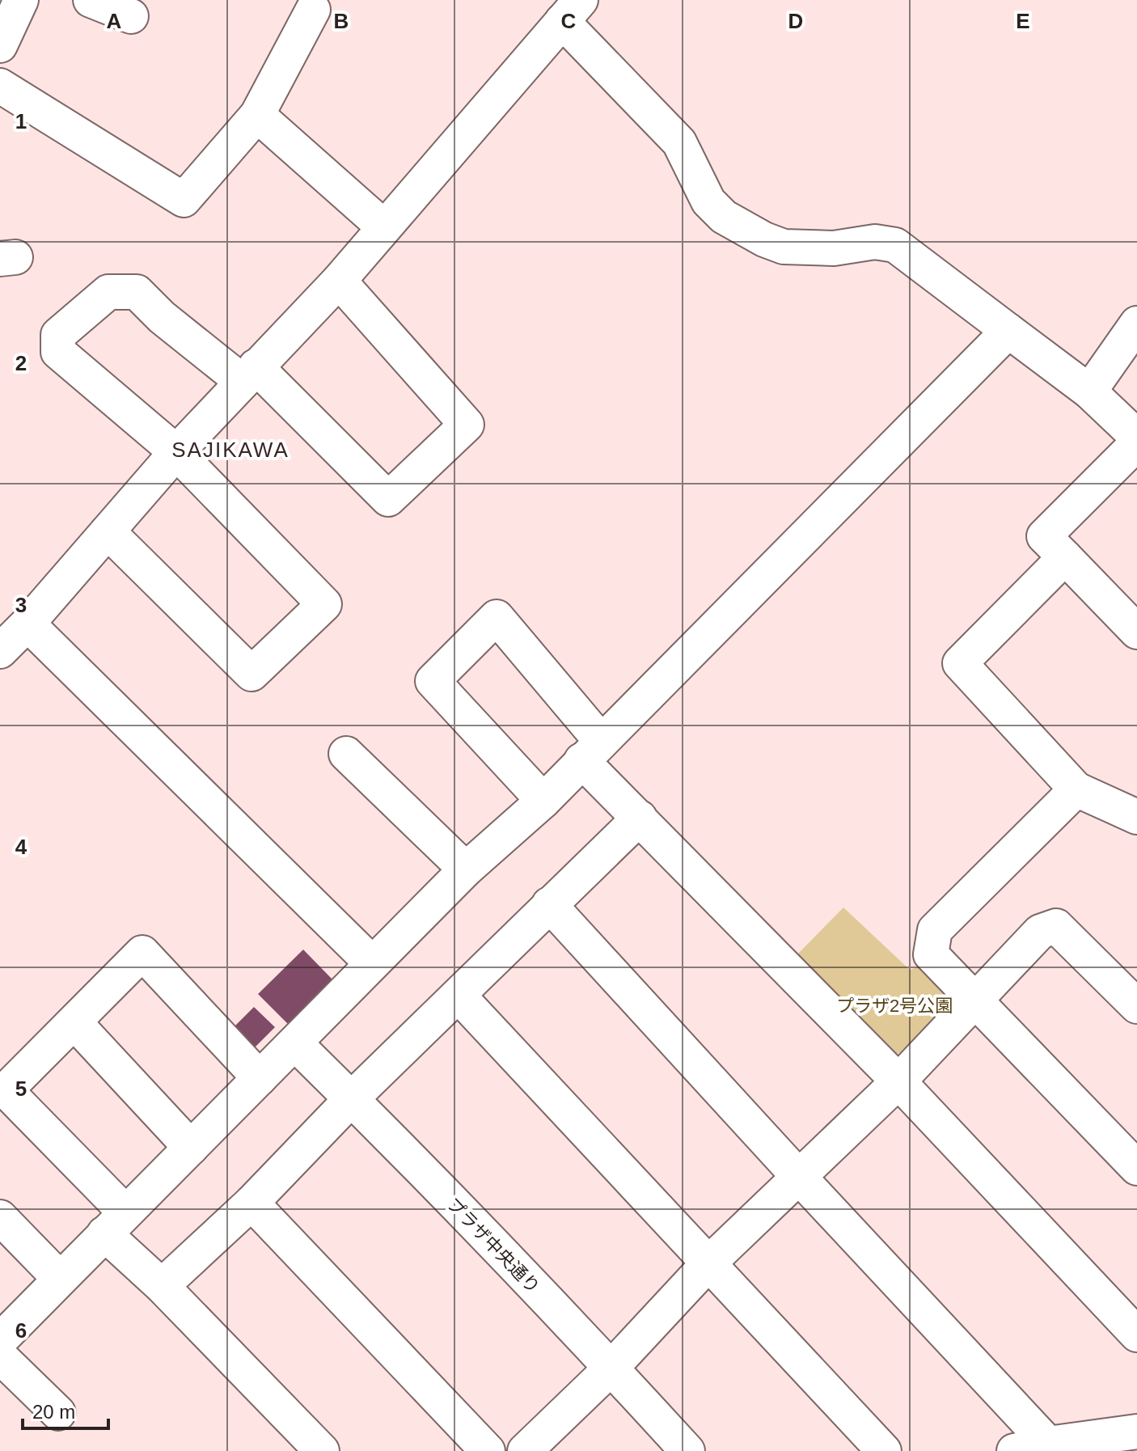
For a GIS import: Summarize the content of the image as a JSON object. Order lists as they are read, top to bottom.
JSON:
{
  "streets": {
    "street": ["プラザ中央通り"]
  },
  "districts": ["SAJIKAWA"],
  "parks": ["プラザ2号公園"],
  "scale_bar": "20 m",
  "grid": {
    "columns": [
      "A",
      "B",
      "C",
      "D",
      "E"
    ],
    "rows": [
      "1",
      "2",
      "3",
      "4",
      "5",
      "6"
    ]
  }
}
